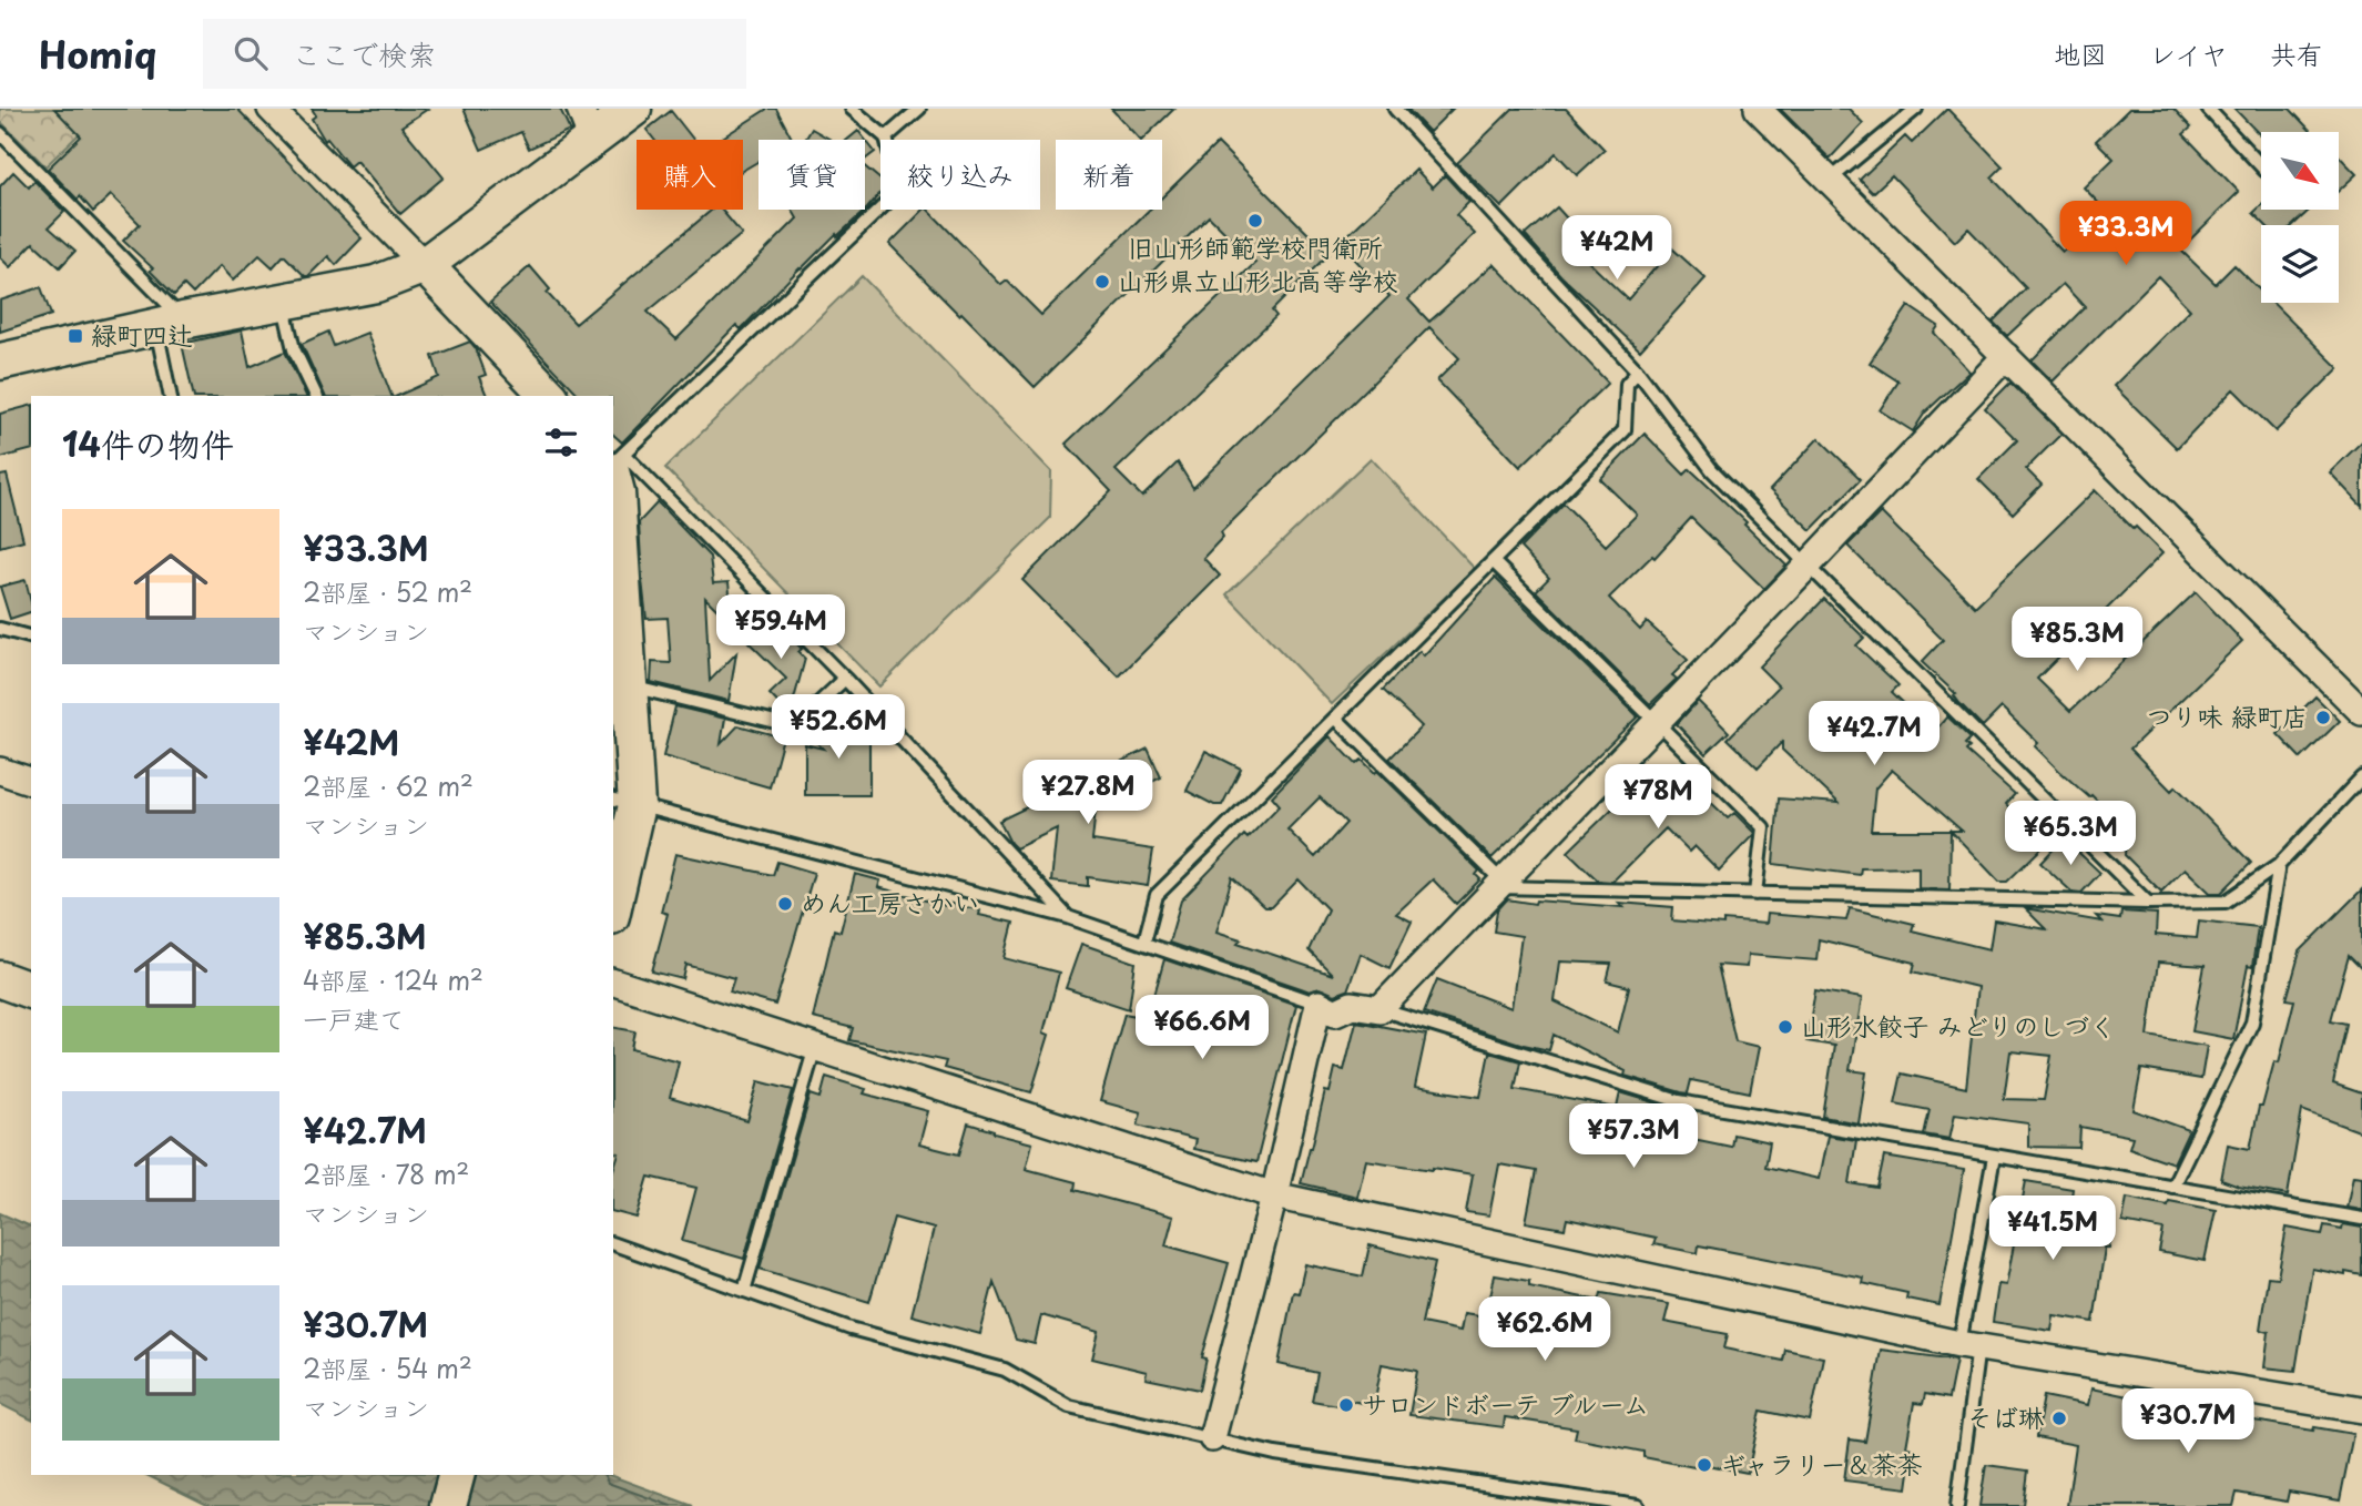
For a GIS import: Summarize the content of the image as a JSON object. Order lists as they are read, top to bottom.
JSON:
{
  "places": {
    "other": [
      "旧山形師範学校門衛所",
      "山形県立山形北高等学校",
      "つり味 緑町店",
      "めん工房さかい",
      "山形水餃子 みどりのしづく",
      "サロンドボーテ ブルーム",
      "そば琳",
      "ギャラリー＆茶茶"
    ],
    "transit": ["緑町四辻"]
  },
  "north": "bottom right",
  "page": {
    "header": "Homiq",
    "search": "ここで検索",
    "nav": ["地図", "レイヤ", "共有"],
    "chip": [
      "購入",
      "賃貸",
      "絞り込み",
      "新着"
    ],
    "price": [
      "¥33.3M",
      "¥42M",
      "¥59.4M",
      "¥85.3M",
      "¥52.6M",
      "¥42.7M",
      "¥27.8M",
      "¥78M",
      "¥65.3M",
      "¥66.6M",
      "¥57.3M",
      "¥41.5M",
      "¥62.6M",
      "¥30.7M"
    ],
    "heading": "14件の物件",
    "list": [
      {
        "name": "¥33.3M",
        "note": "2部屋 · 52 m² · マンション"
      },
      {
        "name": "¥42M",
        "note": "2部屋 · 62 m² · マンション"
      },
      {
        "name": "¥85.3M",
        "note": "4部屋 · 124 m² · 一戸建て"
      },
      {
        "name": "¥42.7M",
        "note": "2部屋 · 78 m² · マンション"
      },
      {
        "name": "¥30.7M",
        "note": "2部屋 · 54 m² · マンション"
      }
    ]
  }
}
